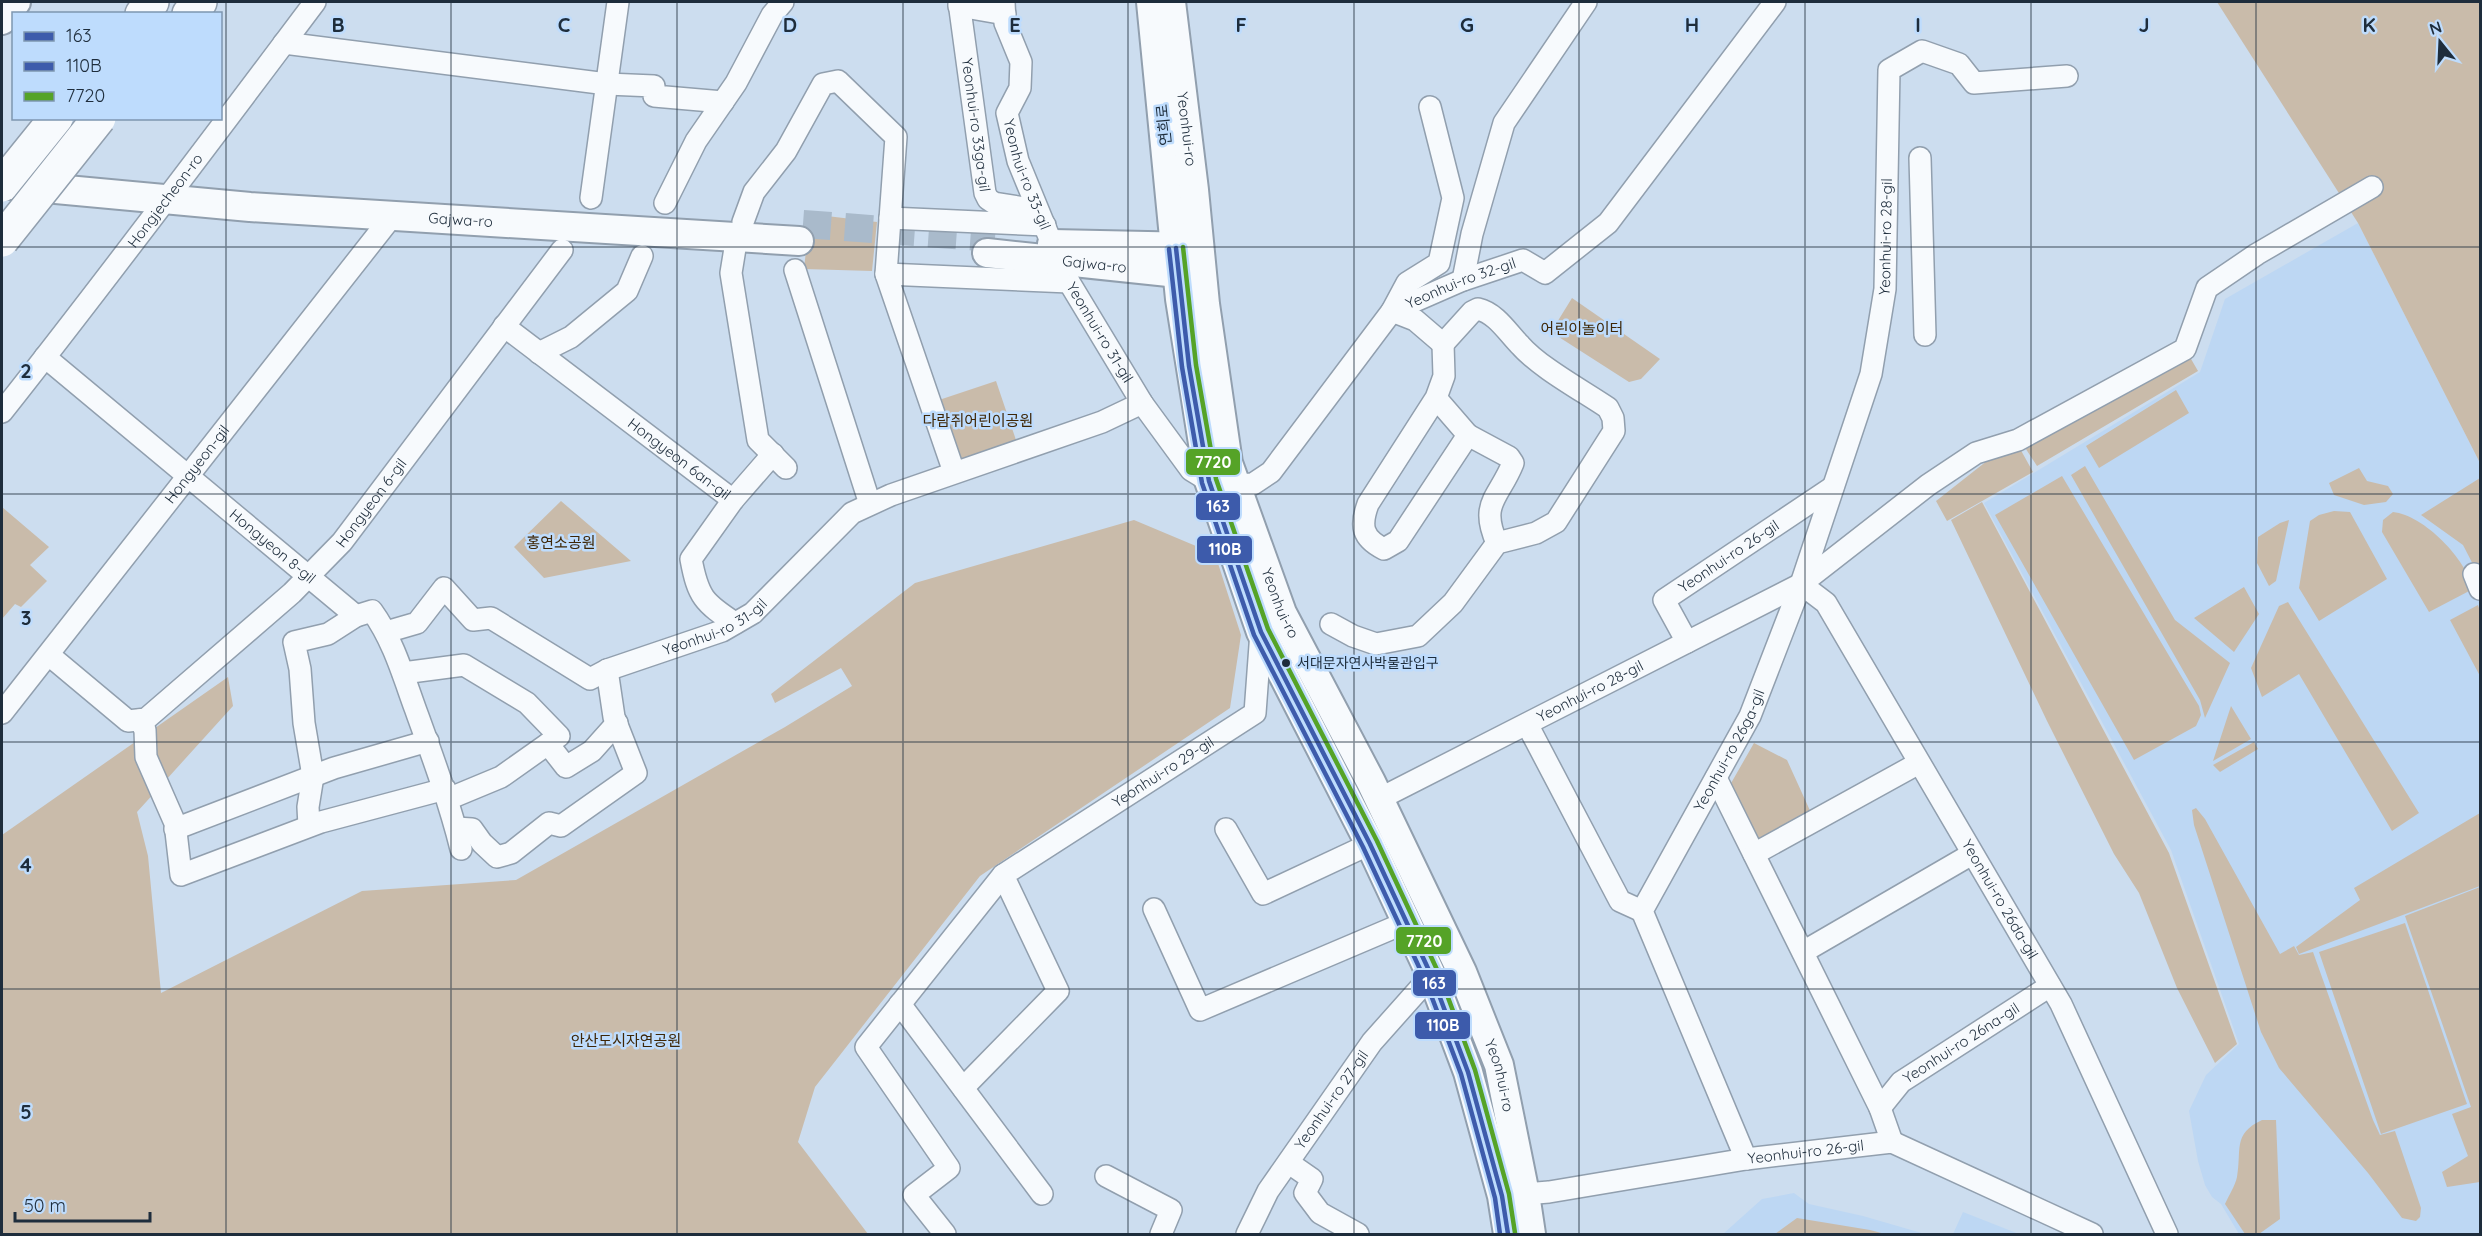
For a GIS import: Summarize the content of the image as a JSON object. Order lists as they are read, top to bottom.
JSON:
{
  "streets": {
    "main road": ["연희로", "Yeonhui-ro", "Gajwa-ro"],
    "street": [
      "Yeonhui-ro 33ga-gil",
      "Yeonhui-ro 33-gil",
      "Hongjecheon-ro",
      "Yeonhui-ro 28-gil",
      "Yeonhui-ro 32-gil",
      "Yeonhui-ro 31-gil",
      "Hongyeon 6an-gil",
      "Hongyeon-gil",
      "Hongyeon 6-gil",
      "Hongyeon 8-gil",
      "Yeonhui-ro 26-gil",
      "Yeonhui-ro 26ga-gil",
      "Yeonhui-ro 29-gil",
      "Yeonhui-ro 26da-gil",
      "Yeonhui-ro 26na-gil",
      "Yeonhui-ro 27-gil"
    ]
  },
  "crossings": [
    ["연희로", "Yeonhui-ro"],
    ["연희로", "Gajwa-ro"],
    ["Yeonhui-ro 33ga-gil", "Yeonhui-ro 33-gil"],
    ["Yeonhui-ro 33ga-gil", "Gajwa-ro"],
    ["Yeonhui-ro 33ga-gil", "Yeonhui-ro 31-gil"],
    ["Yeonhui-ro", "Gajwa-ro"],
    ["Yeonhui-ro", "Yeonhui-ro 28-gil"],
    ["Yeonhui-ro", "Yeonhui-ro 32-gil"],
    ["Yeonhui-ro", "Yeonhui-ro 31-gil"],
    ["Yeonhui-ro", "Yeonhui-ro 26-gil"],
    ["Yeonhui-ro", "Yeonhui-ro 29-gil"],
    ["Yeonhui-ro", "Yeonhui-ro 27-gil"],
    ["Yeonhui-ro 33-gil", "Gajwa-ro"],
    ["Yeonhui-ro 33-gil", "Yeonhui-ro 31-gil"],
    ["Hongjecheon-ro", "Gajwa-ro"],
    ["Gajwa-ro", "Yeonhui-ro 31-gil"],
    ["Gajwa-ro", "Hongyeon-gil"],
    ["Yeonhui-ro 28-gil", "Yeonhui-ro 26-gil"],
    ["Yeonhui-ro 28-gil", "Yeonhui-ro 26ga-gil"],
    ["Yeonhui-ro 28-gil", "Yeonhui-ro 26da-gil"],
    ["Yeonhui-ro 32-gil", "Yeonhui-ro 31-gil"],
    ["Yeonhui-ro 31-gil", "Hongyeon 6an-gil"],
    ["Hongyeon 6an-gil", "Hongyeon 6-gil"],
    ["Hongyeon-gil", "Hongyeon 8-gil"],
    ["Hongyeon 6-gil", "Hongyeon 8-gil"],
    ["Yeonhui-ro 26ga-gil", "Yeonhui-ro 26da-gil"],
    ["Yeonhui-ro 26da-gil", "Yeonhui-ro 26na-gil"]
  ],
  "parks": [
    "어린이놀이터",
    "다람쥐어린이공원",
    "홍연소공원",
    "안산도시자연공원"
  ],
  "places": ["서대문자연사박물관입구"],
  "lines": ["transit line 7720", "transit line 163", "transit line 110B"],
  "legend": ["163", "110B", "7720"],
  "scale_bar": "50 m",
  "north": "top",
  "grid": {
    "columns": [
      "B",
      "C",
      "D",
      "E",
      "F",
      "G",
      "H",
      "I",
      "J",
      "K"
    ],
    "rows": [
      "2",
      "3",
      "4",
      "5"
    ]
  }
}
